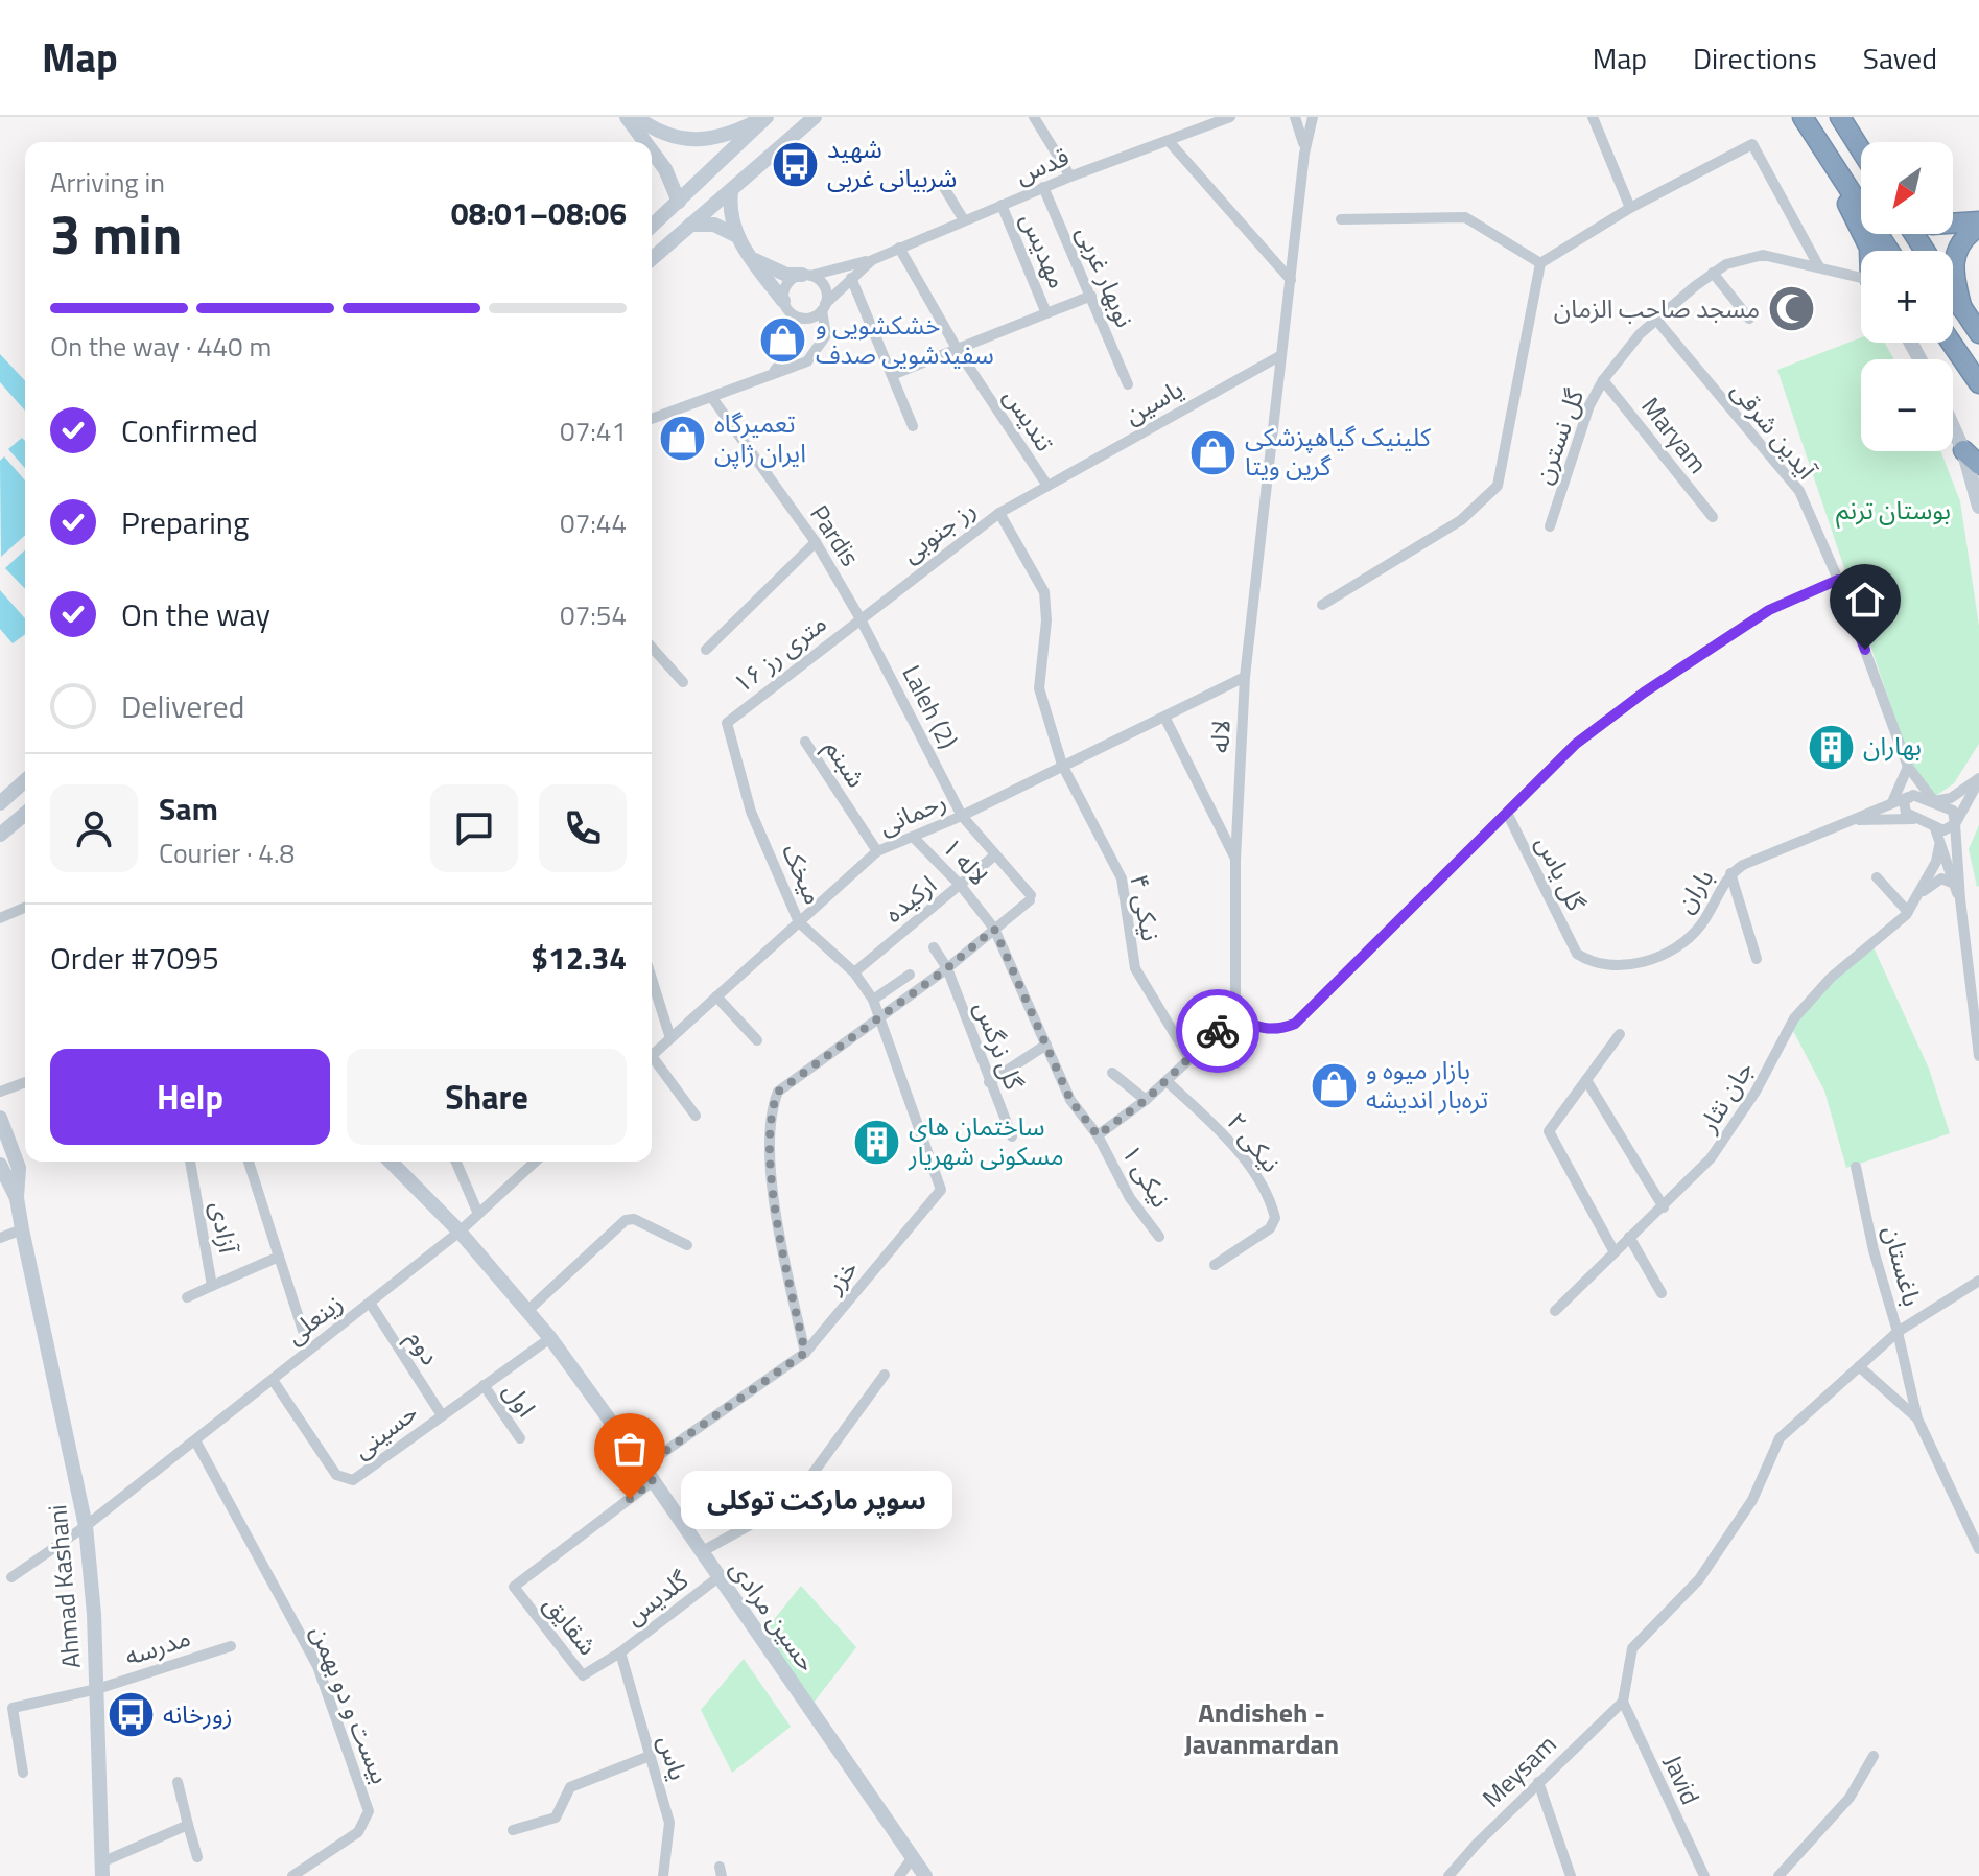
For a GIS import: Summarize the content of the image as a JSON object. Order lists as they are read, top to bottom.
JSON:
{
  "streets": {
    "main road": ["Ahmad Kashani", "حسین مرادی"],
    "street": [
      "قدس",
      "مهدیس",
      "نوبهار غربی",
      "یاسین",
      "تندیس",
      "آیدین شرقی",
      "Maryam",
      "گل نسترن",
      "رز جنوبی",
      "Pardis",
      "۱۶ متری رز",
      "Laleh (2)",
      "لاله",
      "شبنم",
      "رحمانی",
      "لاله ۱",
      "گل یاس",
      "میخک",
      "باران",
      "ارکیده",
      "نیکی ۴",
      "گل نرگس",
      "جان نثار",
      "نیکی ۲",
      "نیکی ۱",
      "آزادی",
      "باغستان",
      "خزر",
      "زینعلی",
      "دوم",
      "اول",
      "حسینی",
      "گلدیس",
      "شقایق",
      "مدرسه",
      "بیست و دو بهمن",
      "یاس",
      "Meysam",
      "Javid"
    ]
  },
  "crossings": [
    ["قدس", "مهدیس"],
    ["قدس", "نوبهار غربی"],
    ["قدس", "تندیس"],
    ["یاسین", "تندیس"],
    ["یاسین", "رز جنوبی"],
    ["یاسین", "لاله"],
    ["تندیس", "رز جنوبی"],
    ["آیدین شرقی", "گل نسترن"],
    ["Maryam", "گل نسترن"],
    ["رز جنوبی", "Pardis"],
    ["رز جنوبی", "۱۶ متری رز"],
    ["رز جنوبی", "Laleh (2)"],
    ["رز جنوبی", "نیکی ۴"],
    ["Pardis", "۱۶ متری رز"],
    ["Pardis", "Laleh (2)"],
    ["۱۶ متری رز", "Laleh (2)"],
    ["۱۶ متری رز", "میخک"],
    ["Laleh (2)", "رحمانی"],
    ["Laleh (2)", "لاله ۱"],
    ["لاله", "رحمانی"],
    ["شبنم", "رحمانی"],
    ["رحمانی", "لاله ۱"],
    ["رحمانی", "میخک"],
    ["رحمانی", "نیکی ۴"],
    ["لاله ۱", "ارکیده"],
    ["لاله ۱", "نیکی ۱"],
    ["گل یاس", "باران"],
    ["میخک", "ارکیده"],
    ["میخک", "خزر"],
    ["آزادی", "زینعلی"],
    ["خزر", "حسین مرادی"],
    ["زینعلی", "دوم"],
    ["زینعلی", "حسینی"],
    ["زینعلی", "Ahmad Kashani"],
    ["زینعلی", "حسین مرادی"],
    ["زینعلی", "بیست و دو بهمن"],
    ["دوم", "حسینی"],
    ["اول", "حسینی"],
    ["حسینی", "حسین مرادی"],
    ["Ahmad Kashani", "مدرسه"],
    ["گلدیس", "حسین مرادی"],
    ["گلدیس", "شقایق"],
    ["گلدیس", "یاس"],
    ["حسین مرادی", "شقایق"],
    ["شقایق", "یاس"],
    ["Meysam", "Javid"]
  ],
  "districts": ["Andisheh - Javanmardan"],
  "parks": ["بوستان ترنم"],
  "places": {
    "bus stop": ["شهید شربیانی غربی", "زورخانه"],
    "mosque": ["مسجد صاحب الزمان"],
    "shop": [
      "خشکشویی و سفیدشویی صدف",
      "تعمیرگاه ایران ژاپن",
      "کلینیک گیاهپزشکی گرین ویتا",
      "بازار میوه و تره‌بار اندیشه"
    ],
    "building": ["بهاران", "ساختمان های مسکونی شهریار"],
    "other": ["سوپر مارکت توکلی"]
  },
  "north": "bottom left",
  "page": {
    "header": "Map",
    "nav": ["Map", "Directions", "Saved"],
    "map_buttons": ["+", "−"],
    "heading": ["3 min", "Arriving in", "08:01–08:06"],
    "panel": [
      "Sam",
      "Courier · 4.8",
      "Order #7095",
      "$12.34"
    ],
    "bar": "On the way · 440 m",
    "list": [
      ["Confirmed", "07:41"],
      ["Preparing", "07:44"],
      ["On the way", "07:54"],
      "Delivered"
    ],
    "buttons": ["Help", "Share"],
    "bubble": "سوپر مارکت توکلی"
  }
}
